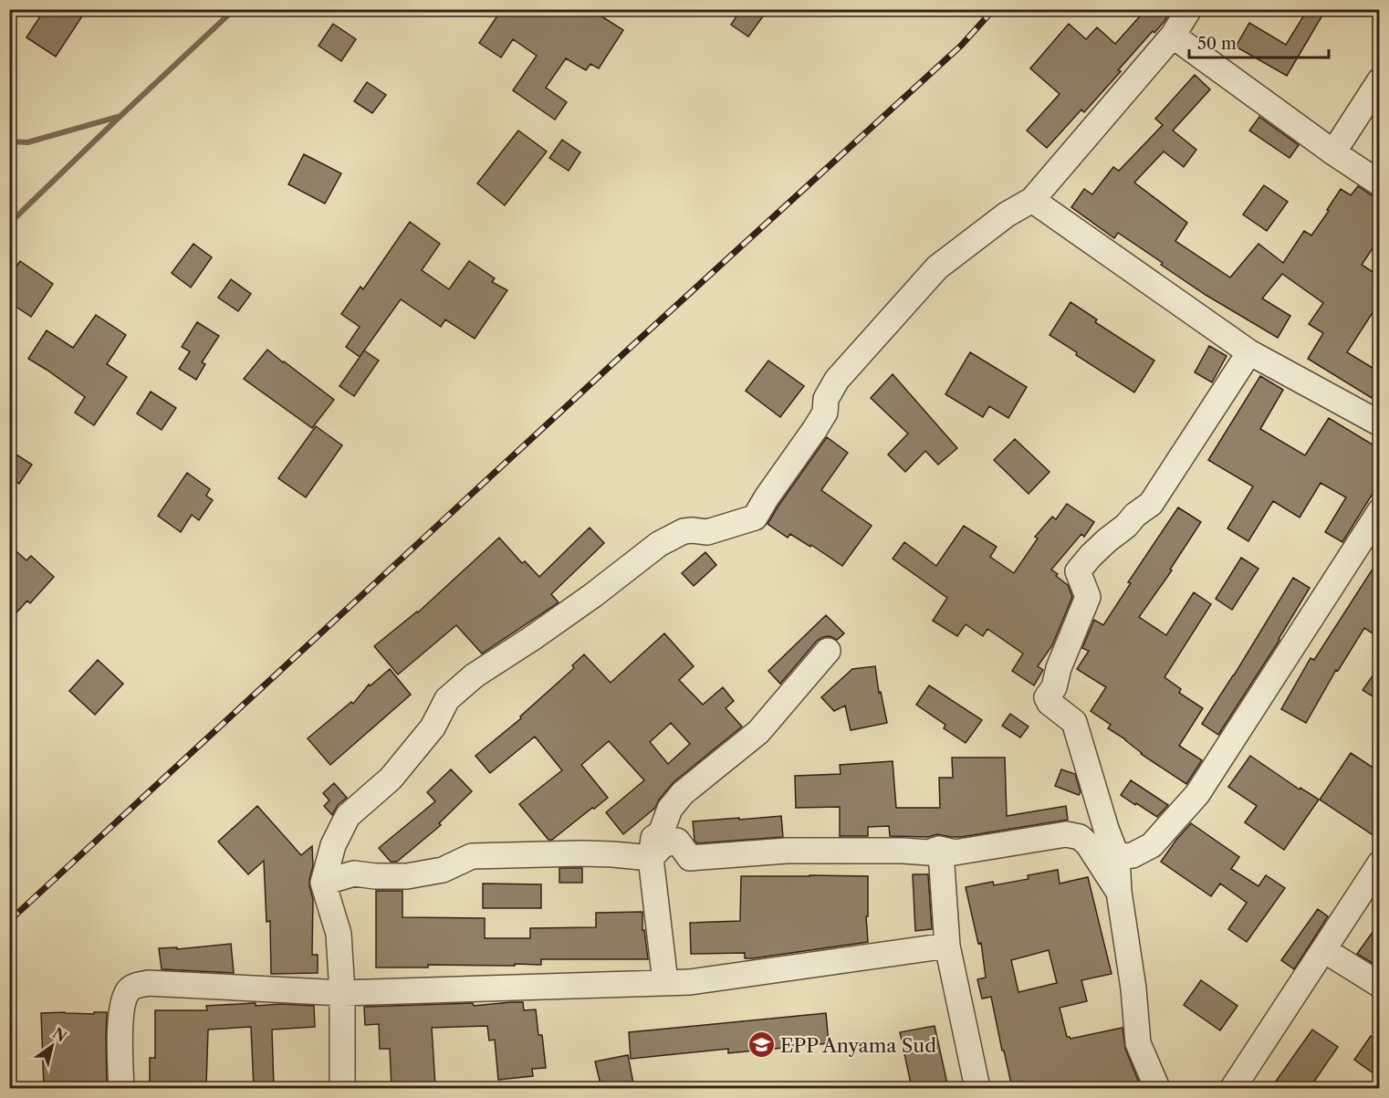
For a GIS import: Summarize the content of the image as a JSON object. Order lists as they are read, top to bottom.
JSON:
{
  "places": {
    "school or university": ["EPP Anyama Sud"]
  },
  "scale_bar": "50 m",
  "north": "top right"
}
